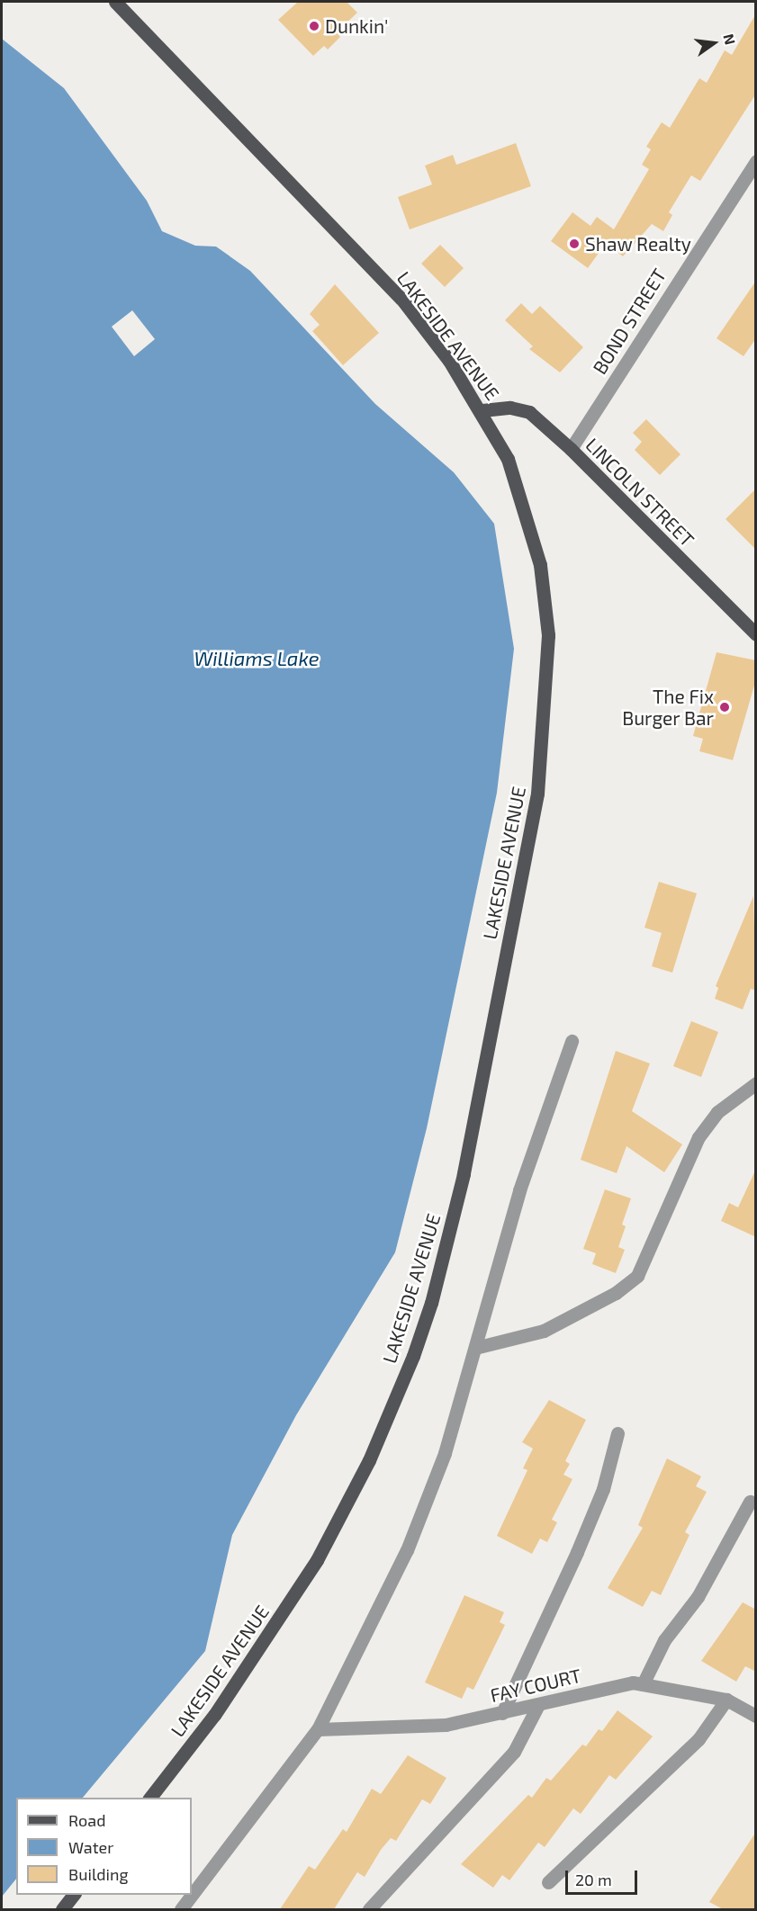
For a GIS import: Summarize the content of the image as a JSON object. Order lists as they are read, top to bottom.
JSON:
{
  "streets": {
    "main road": ["LAKESIDE AVENUE", "LINCOLN STREET"],
    "street": ["BOND STREET", "FAY COURT"]
  },
  "crossings": [
    ["BOND STREET", "LINCOLN STREET"],
    ["LAKESIDE AVENUE", "LINCOLN STREET"]
  ],
  "water": ["Williams Lake"],
  "places": ["Dunkin'", "Shaw Realty", "The Fix Burger Bar"],
  "legend": ["Road", "Water", "Building"],
  "scale_bar": "20 m",
  "north": "right"
}
